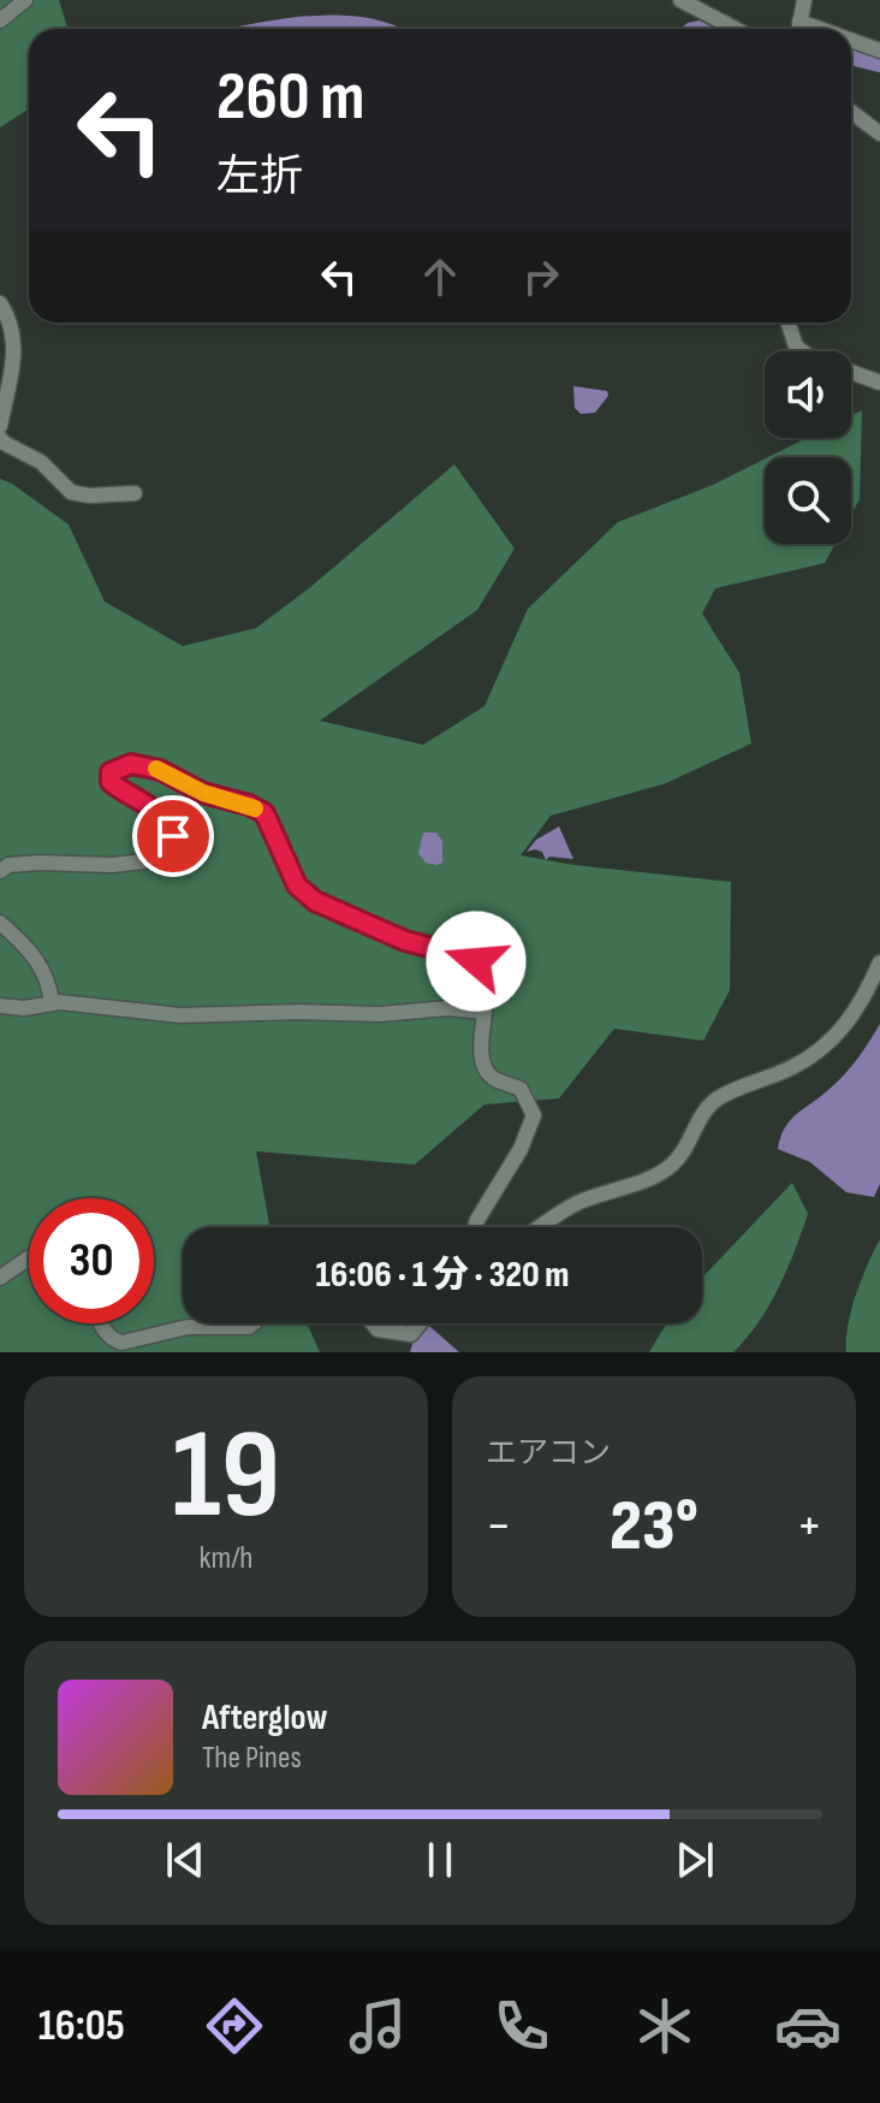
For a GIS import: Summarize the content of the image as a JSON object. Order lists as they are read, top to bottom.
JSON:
{
  "page": {
    "turn": ["260 m", "左折"],
    "limit": "30",
    "trip": "16:06 · 1 分 · 320 m",
    "tile": [
      ["19", "km/h"],
      "エアコン"
    ],
    "heat": ["−", "23°", "+"],
    "song": ["Afterglow", "The Pines"],
    "tabs": "16:05"
  }
}
